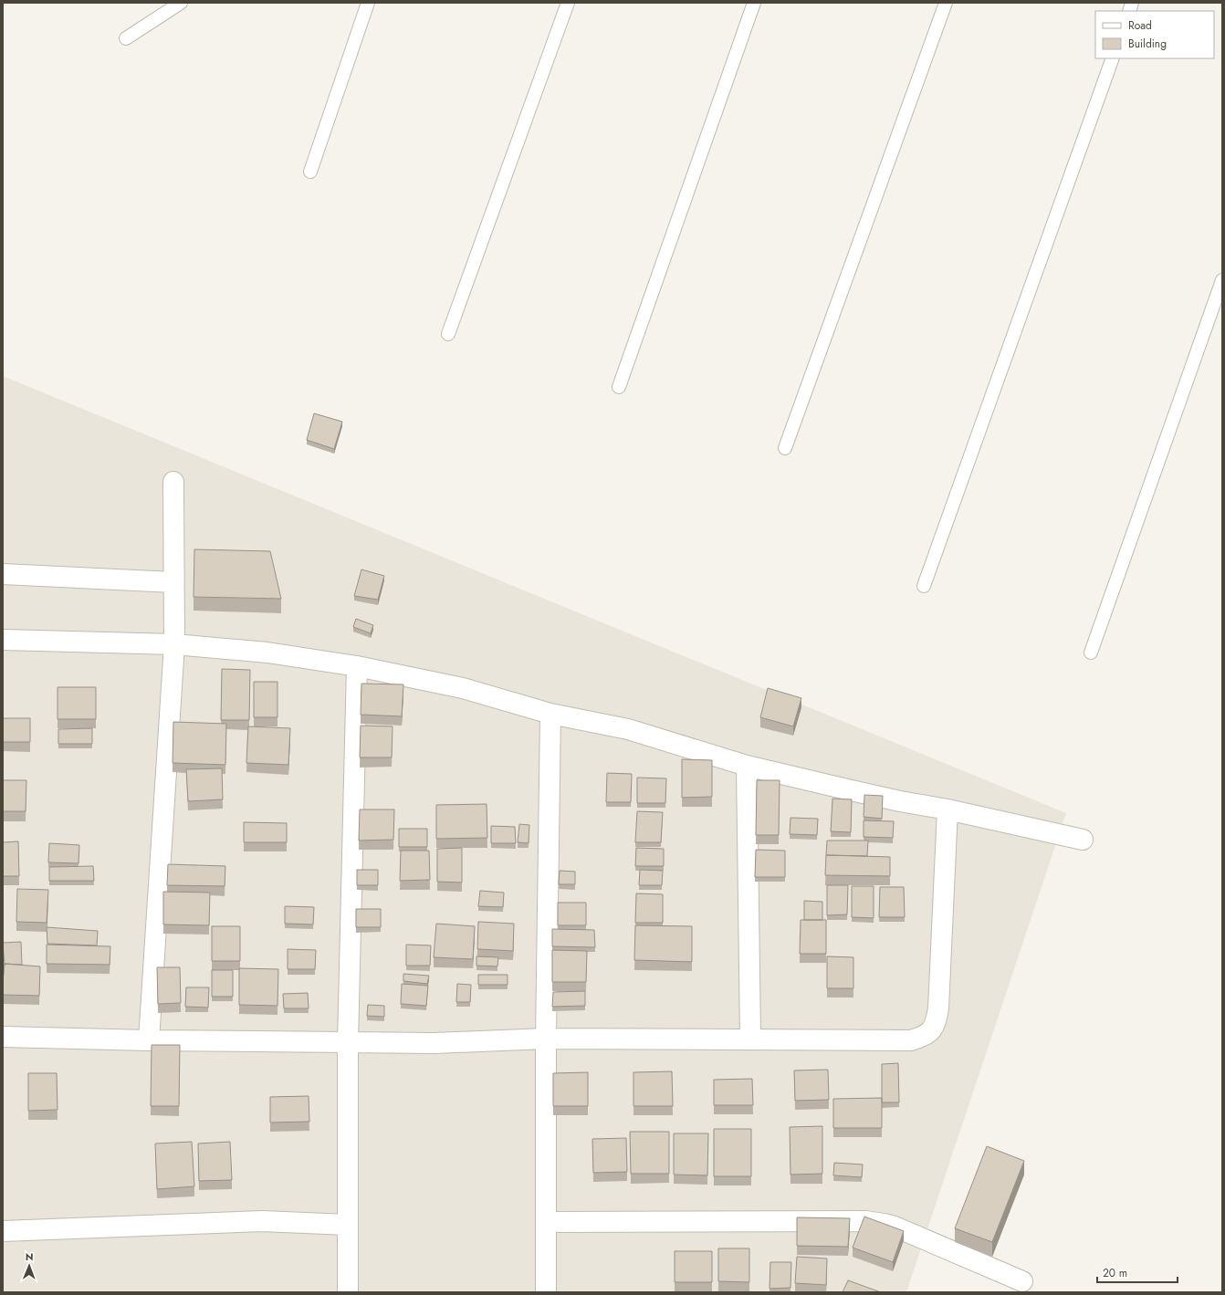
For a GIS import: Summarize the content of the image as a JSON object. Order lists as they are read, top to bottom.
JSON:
{
  "legend": ["Road", "Building"],
  "scale_bar": "20 m",
  "north": "top"
}
